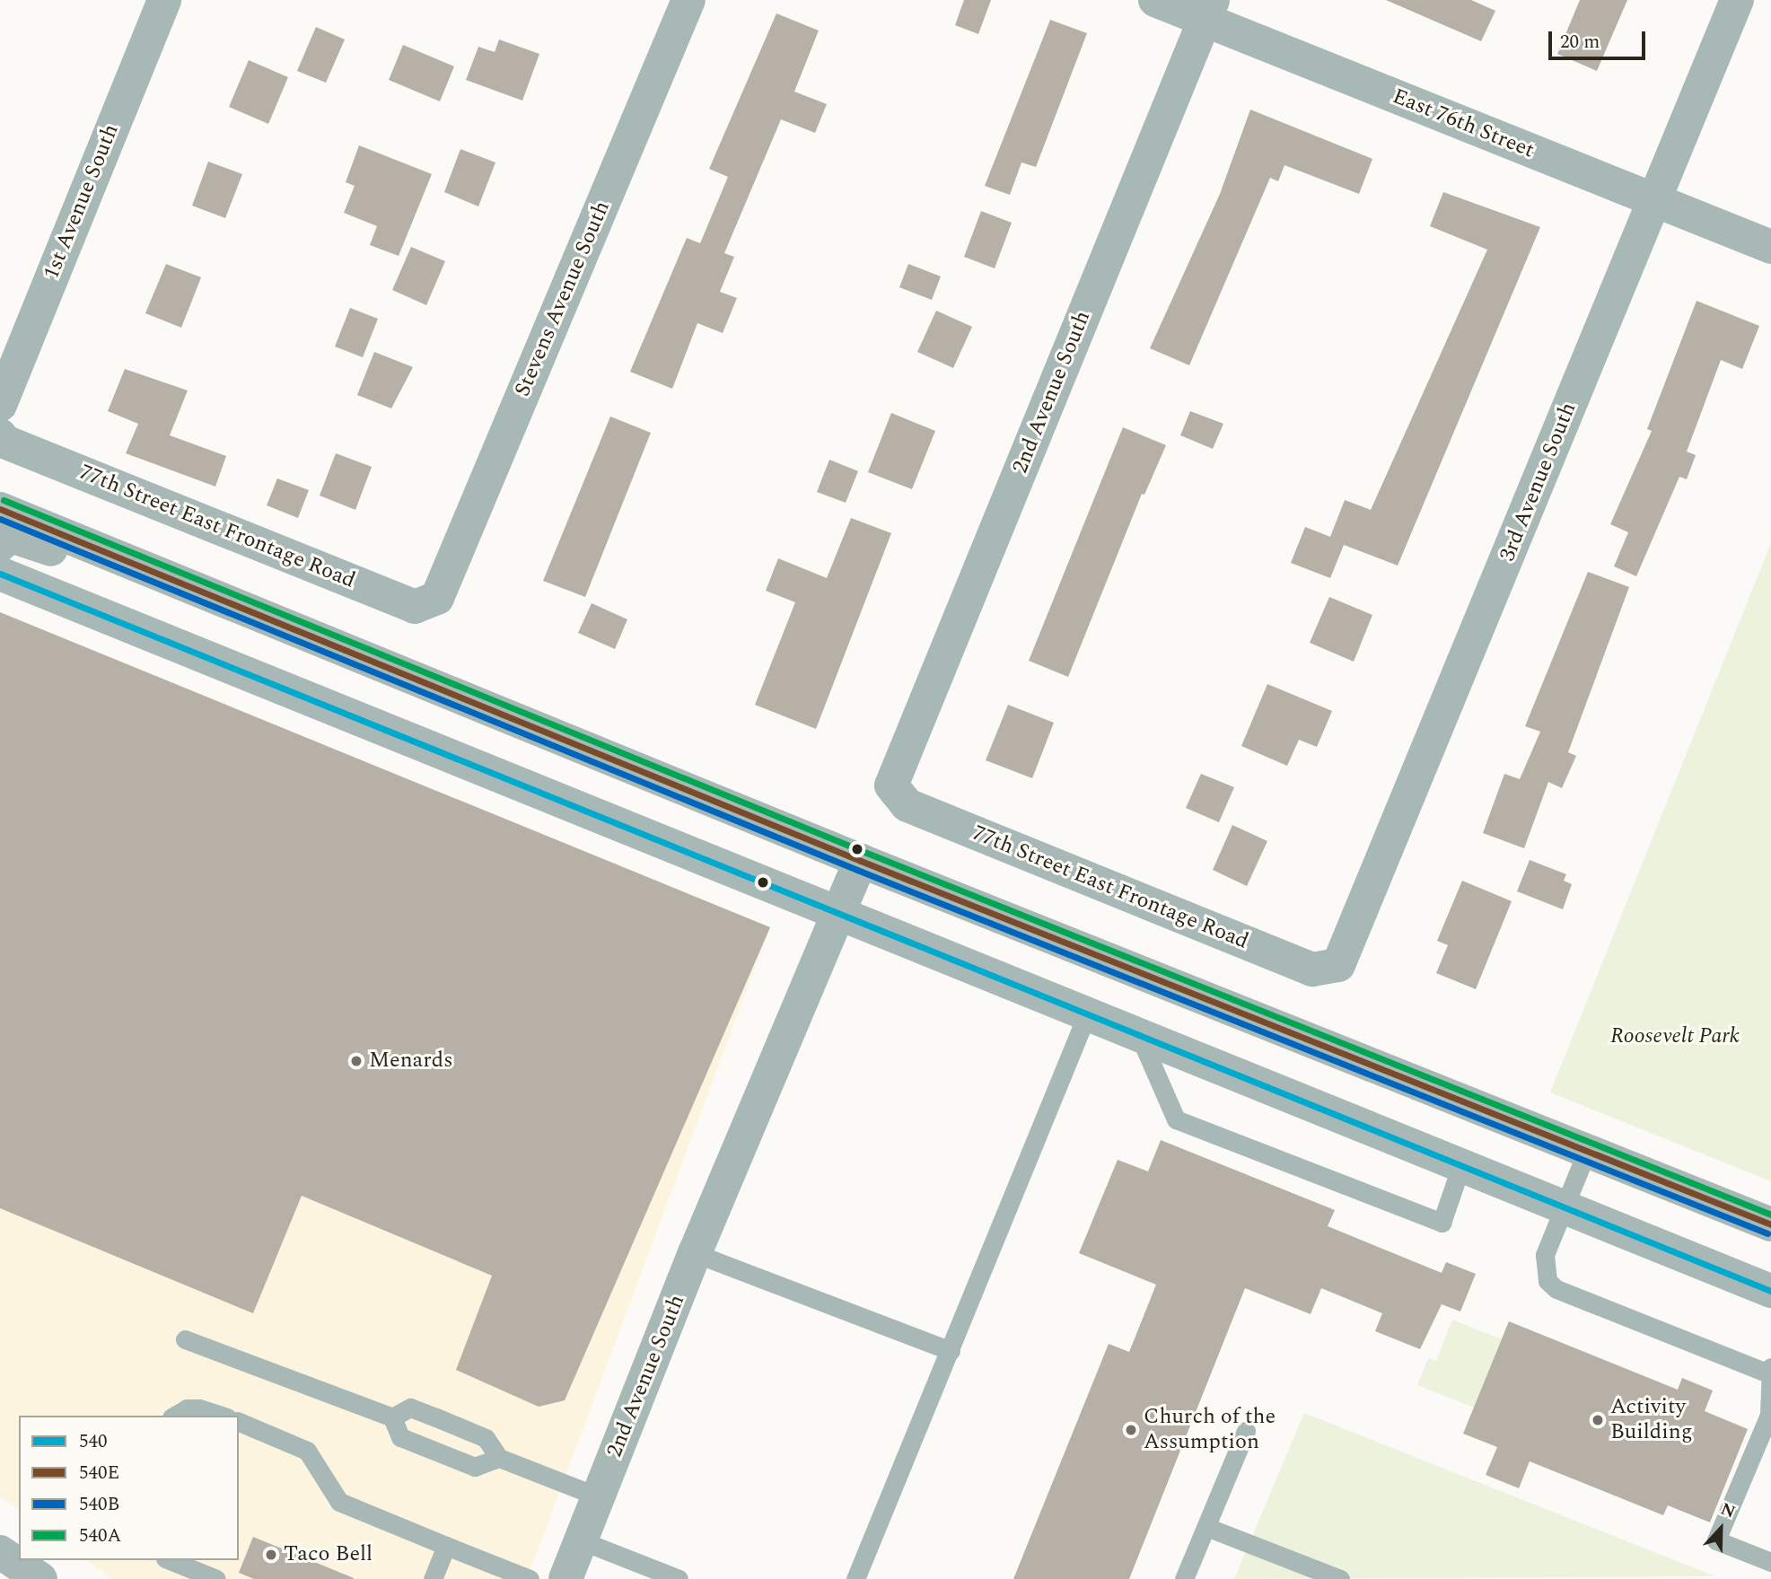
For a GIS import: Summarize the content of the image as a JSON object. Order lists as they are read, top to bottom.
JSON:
{
  "streets": {
    "street": [
      "East 76th Street",
      "1st Avenue South",
      "Stevens Avenue South",
      "2nd Avenue South",
      "3rd Avenue South",
      "77th Street East Frontage Road"
    ]
  },
  "crossings": [
    ["East 76th Street", "2nd Avenue South"],
    ["East 76th Street", "3rd Avenue South"],
    ["Stevens Avenue South", "77th Street East Frontage Road"],
    ["2nd Avenue South", "77th Street East Frontage Road"],
    ["3rd Avenue South", "77th Street East Frontage Road"]
  ],
  "parks": ["Roosevelt Park"],
  "places": [
    "Menards",
    "Activity Building",
    "Church of the Assumption",
    "Taco Bell"
  ],
  "lines": [
    "transit line 540A",
    "transit line 540E",
    "transit line 540B",
    "transit line 540"
  ],
  "legend": [
    "540",
    "540E",
    "540B",
    "540A"
  ],
  "scale_bar": "20 m",
  "north": "top"
}
